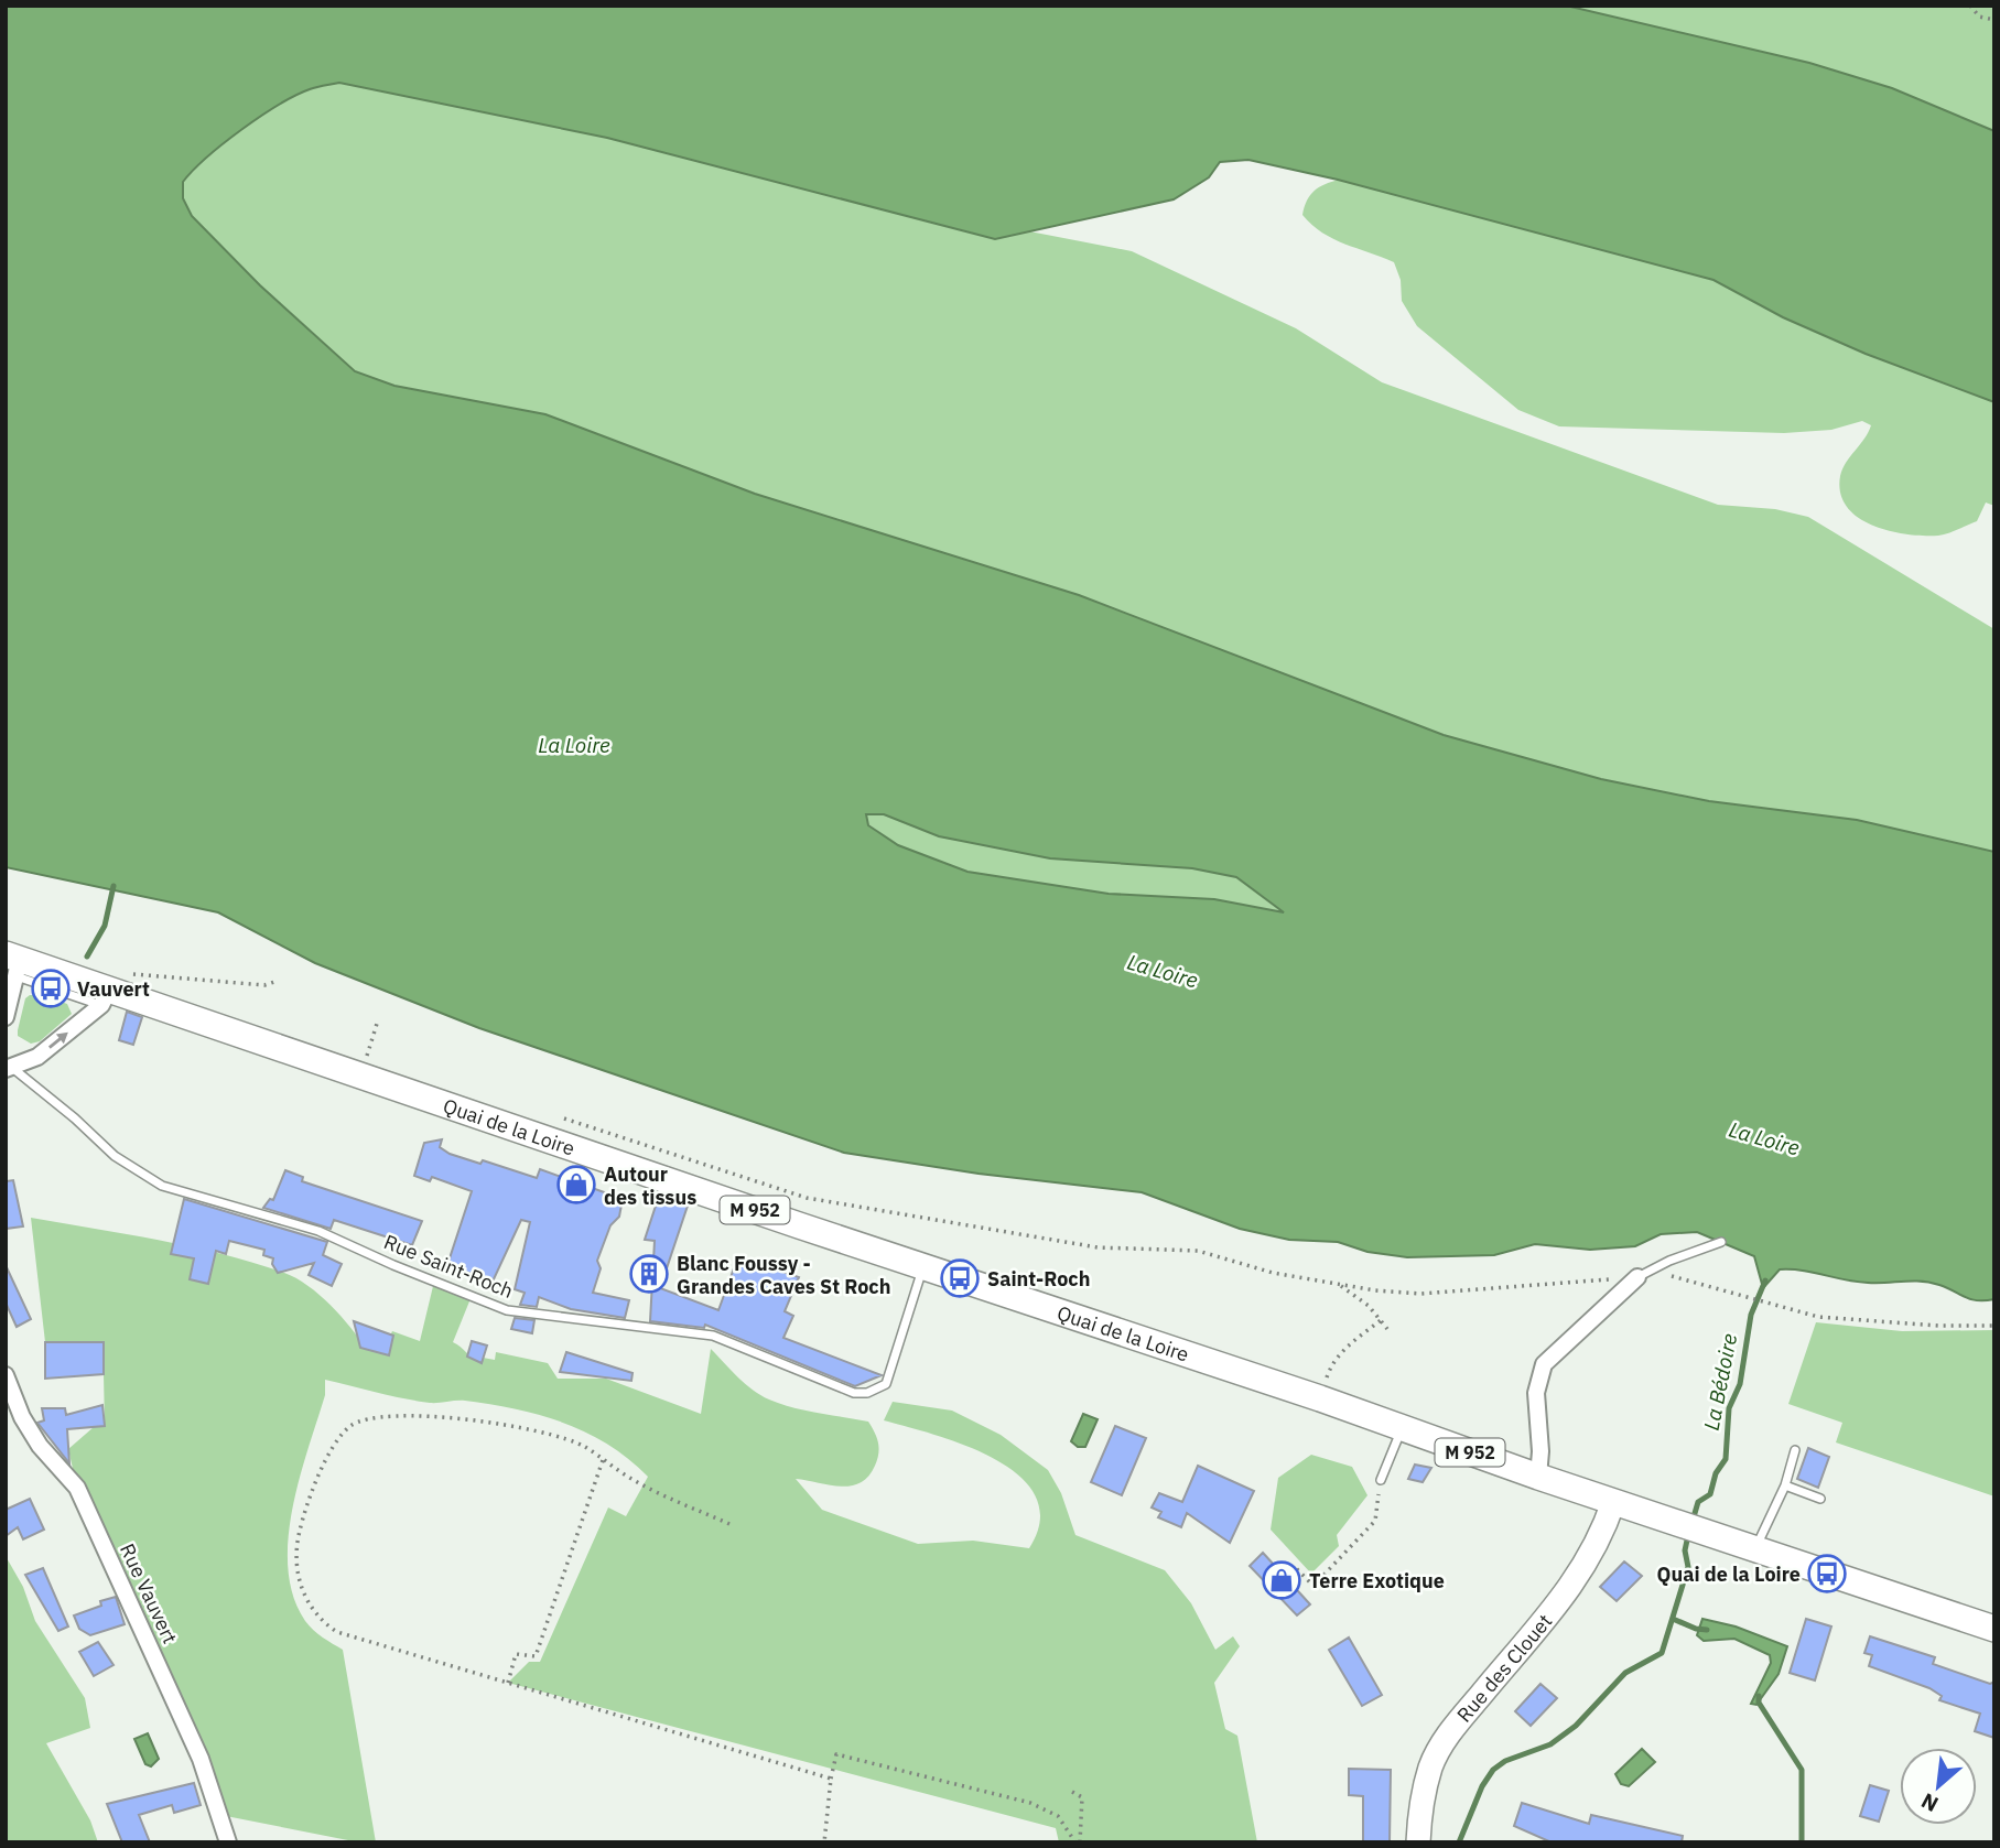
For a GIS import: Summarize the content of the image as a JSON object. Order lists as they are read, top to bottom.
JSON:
{
  "streets": {
    "main road": ["Quai de la Loire", "M 952"],
    "street": ["Rue Vauvert", "Rue des Clouet"],
    "lane": ["Rue Saint-Roch"]
  },
  "crossings": [
    ["Quai de la Loire", "M 952"],
    ["Quai de la Loire", "Rue Saint-Roch"],
    ["M 952", "Rue des Clouet"]
  ],
  "water": ["La Loire", "La Bédoire"],
  "places": {
    "bus stop": ["Vauvert", "Saint-Roch", "Quai de la Loire"],
    "shop": ["Autour des tissus", "Terre Exotique"],
    "building": ["Blanc Foussy - Grandes Caves St Roch"]
  },
  "north": "bottom left"
}
